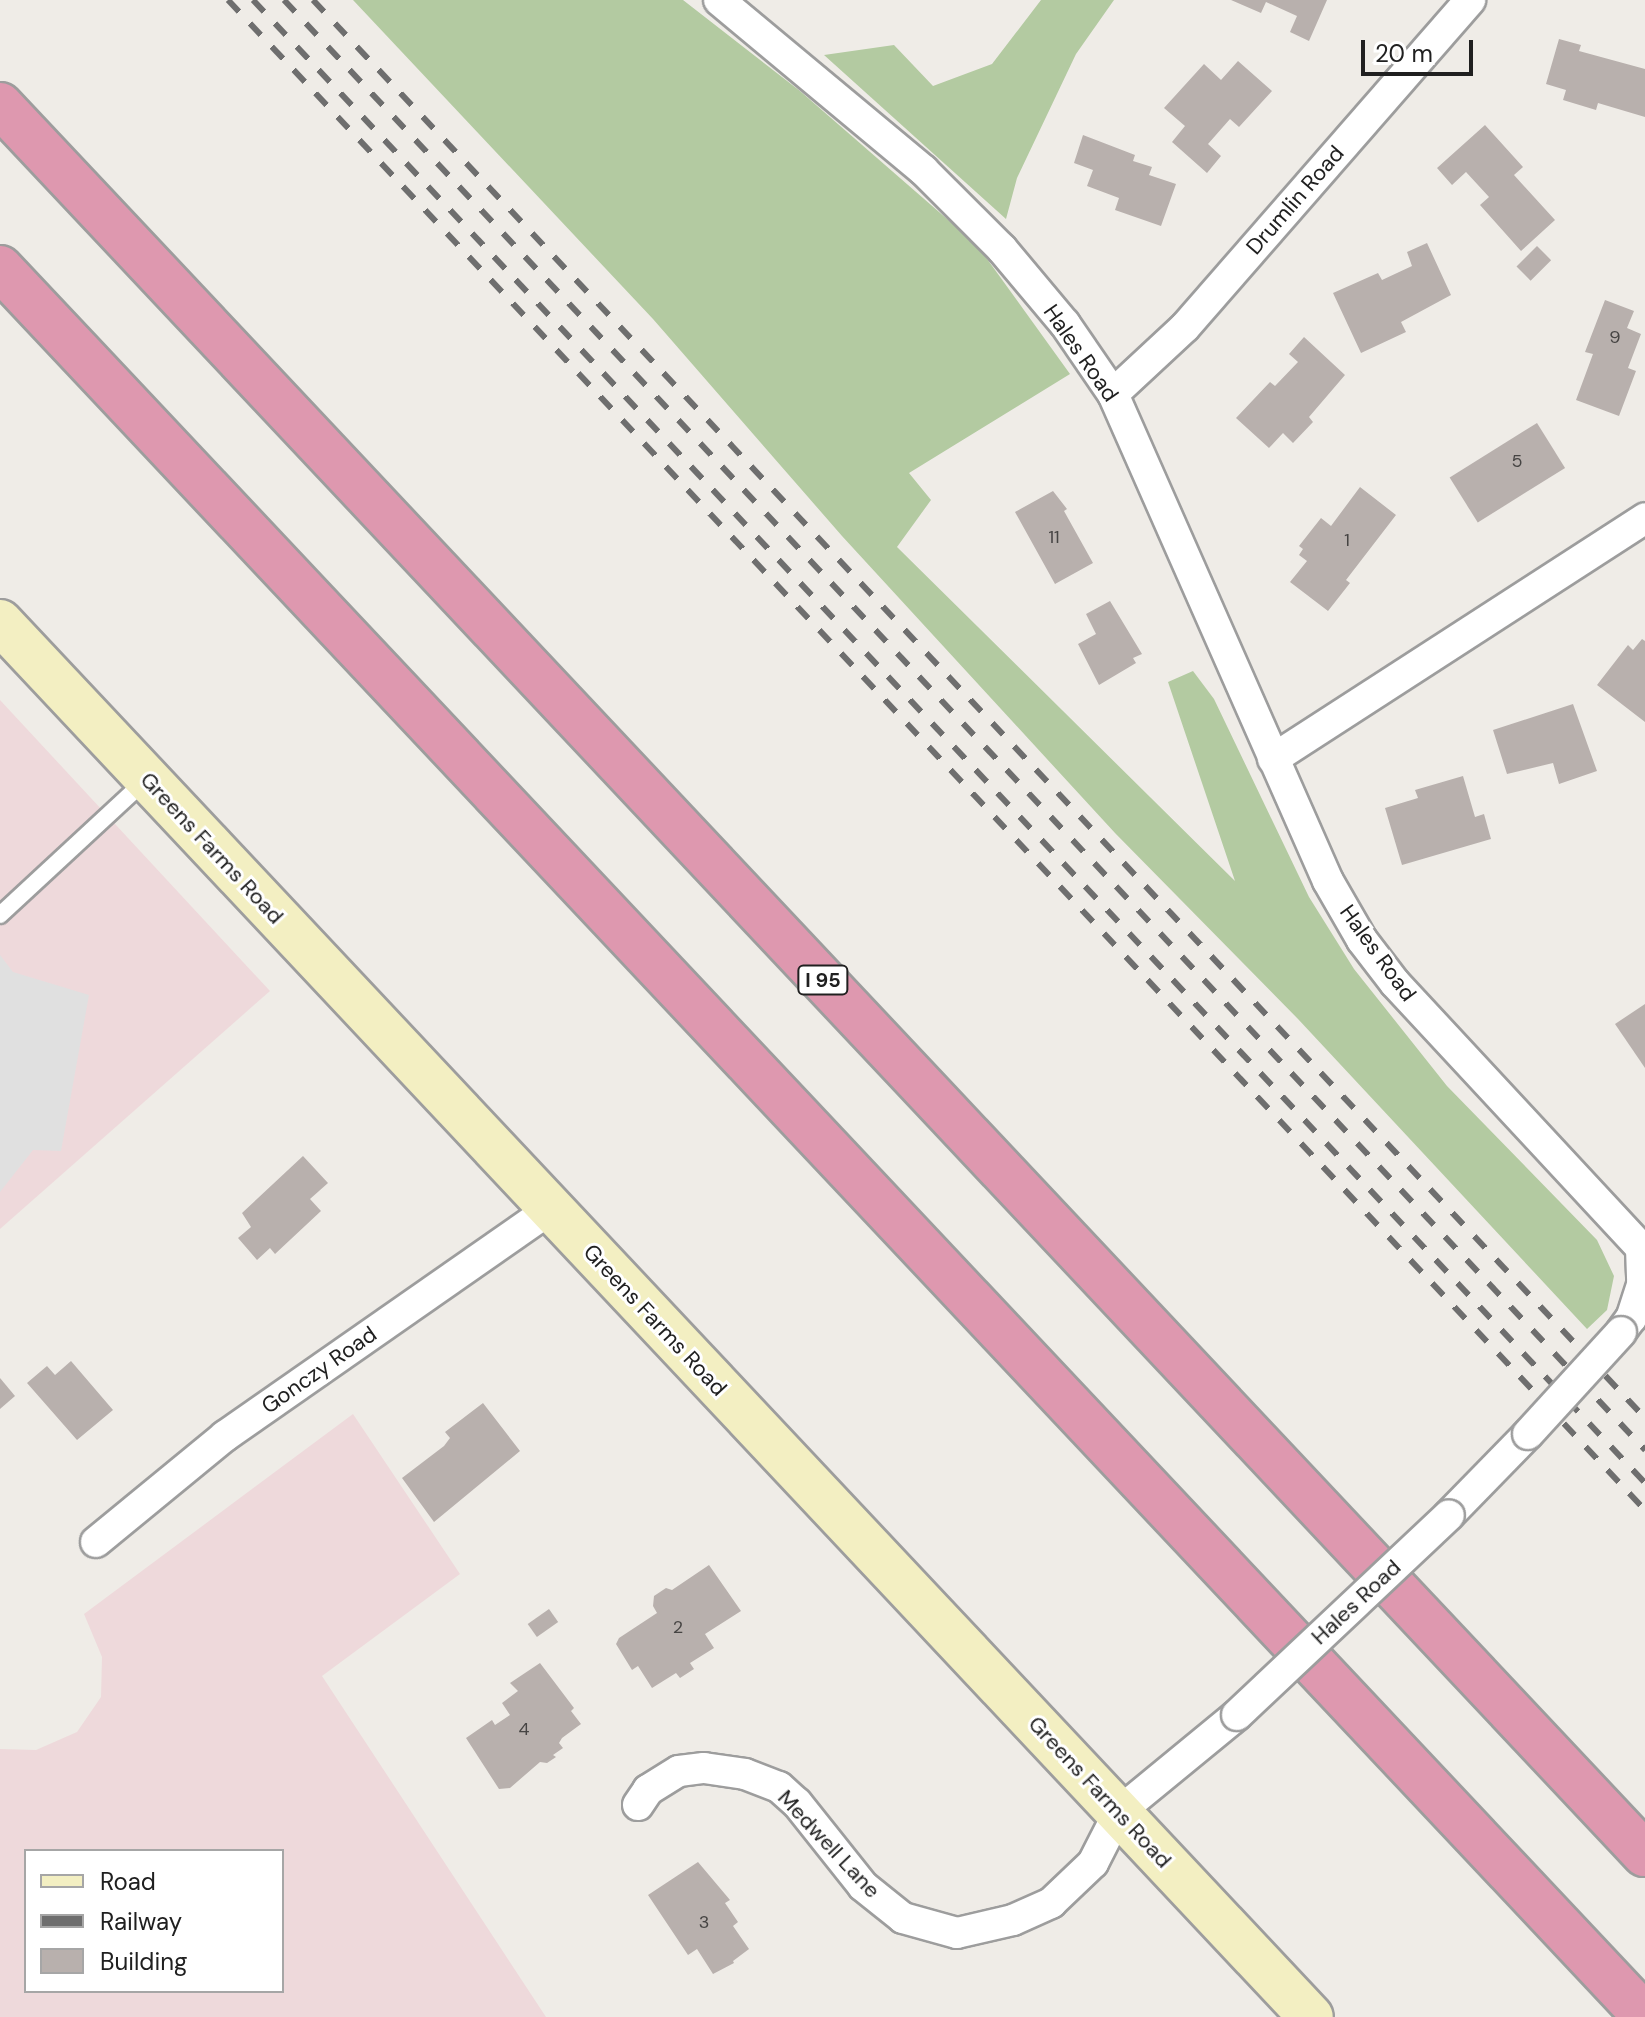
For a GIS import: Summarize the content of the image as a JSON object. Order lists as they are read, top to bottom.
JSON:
{
  "streets": {
    "highway": ["I 95"],
    "main road": ["Greens Farms Road"],
    "street": [
      "Drumlin Road",
      "Hales Road",
      "Gonczy Road",
      "Medwell Lane"
    ]
  },
  "crossings": [
    ["Drumlin Road", "Hales Road"],
    ["Hales Road", "Greens Farms Road"],
    ["Hales Road", "Medwell Lane"],
    ["Greens Farms Road", "Gonczy Road"],
    ["Greens Farms Road", "Medwell Lane"]
  ],
  "house_numbers": [
    "9",
    "5",
    "11",
    "1",
    "2",
    "4",
    "3"
  ],
  "legend": ["Road", "Railway", "Building"],
  "scale_bar": "20 m"
}
